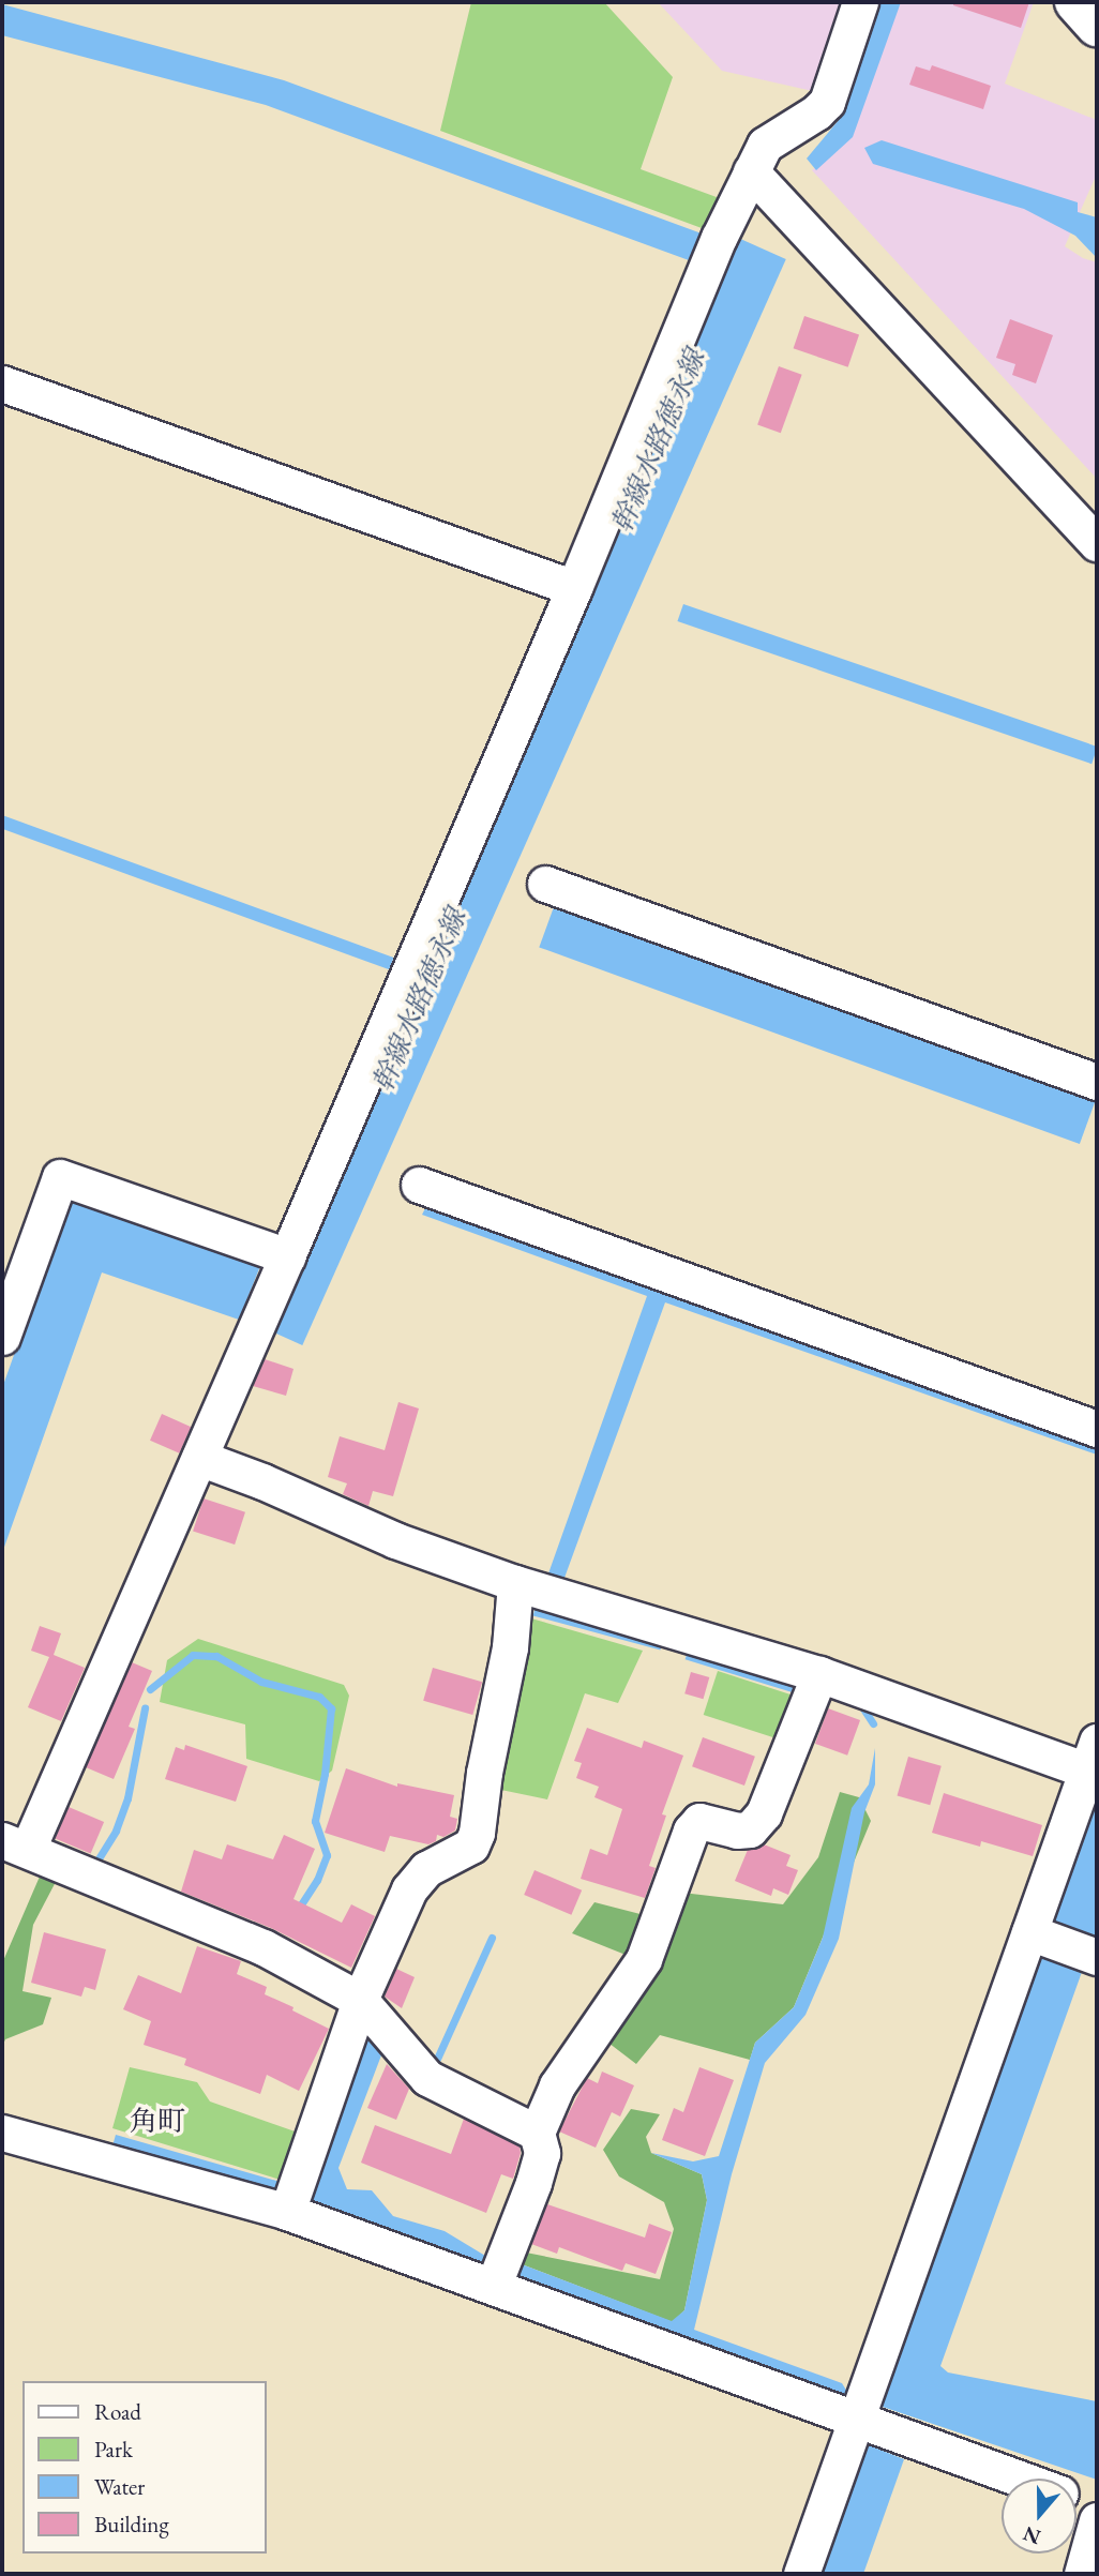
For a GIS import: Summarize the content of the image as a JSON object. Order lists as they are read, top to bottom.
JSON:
{
  "districts": ["角町"],
  "water": ["幹線水路徳永線"],
  "legend": [
    "Road",
    "Park",
    "Water",
    "Building"
  ],
  "north": "bottom"
}
